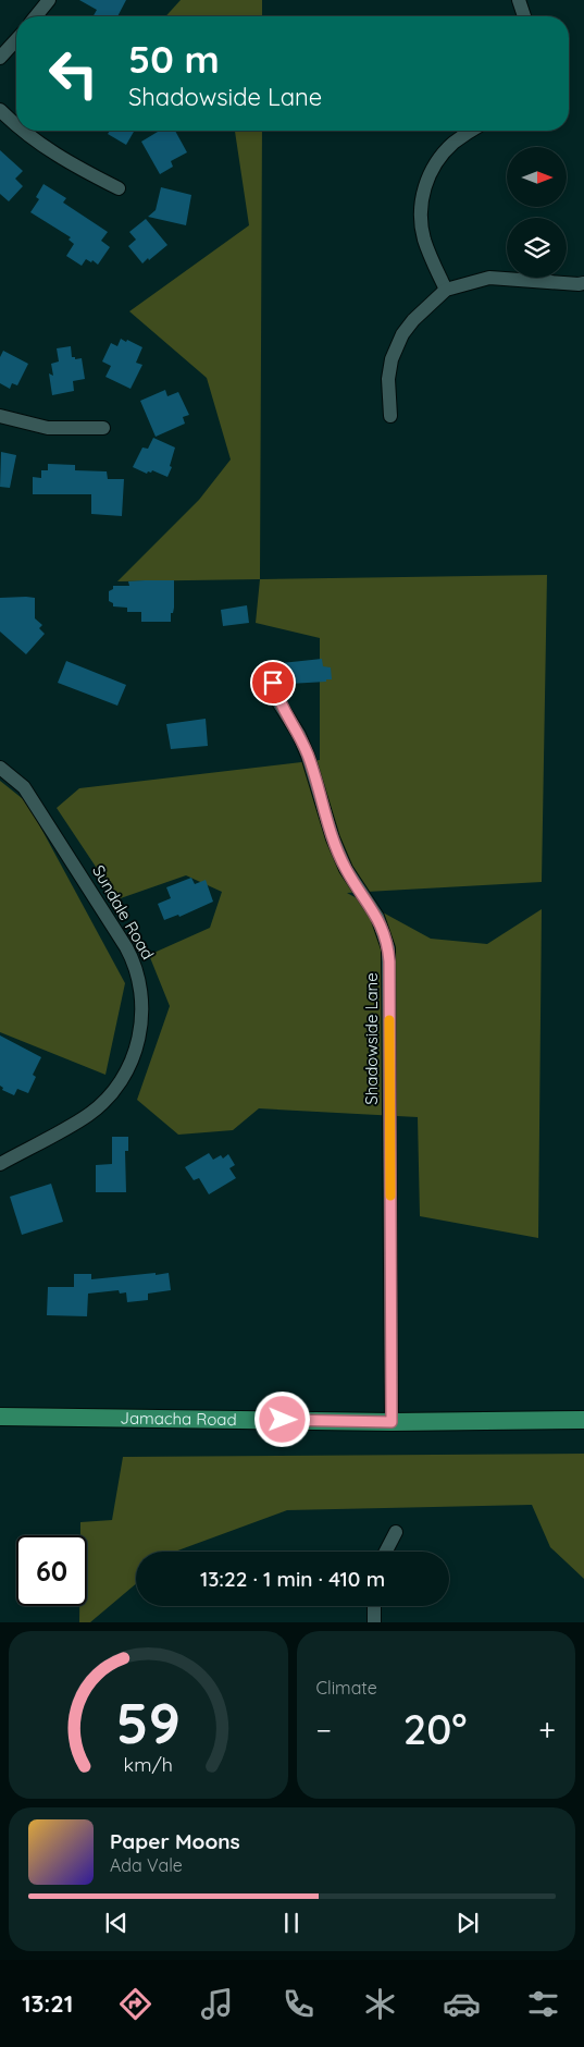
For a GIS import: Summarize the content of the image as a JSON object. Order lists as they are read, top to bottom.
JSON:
{
  "streets": {
    "main road": ["Jamacha Road"],
    "street": ["Sundale Road", "Shadowside Lane"]
  },
  "crossings": [
    ["Shadowside Lane", "Jamacha Road"]
  ],
  "north": "right",
  "page": {
    "turn": ["50 m", "Shadowside Lane"],
    "limit": "60",
    "trip": "13:22 · 1 min · 410 m",
    "tile": "Climate",
    "heat": ["−", "20°", "+"],
    "song": ["Paper Moons", "Ada Vale"],
    "tabs": "13:21",
    "gauge": ["59", "km/h"]
  }
}
